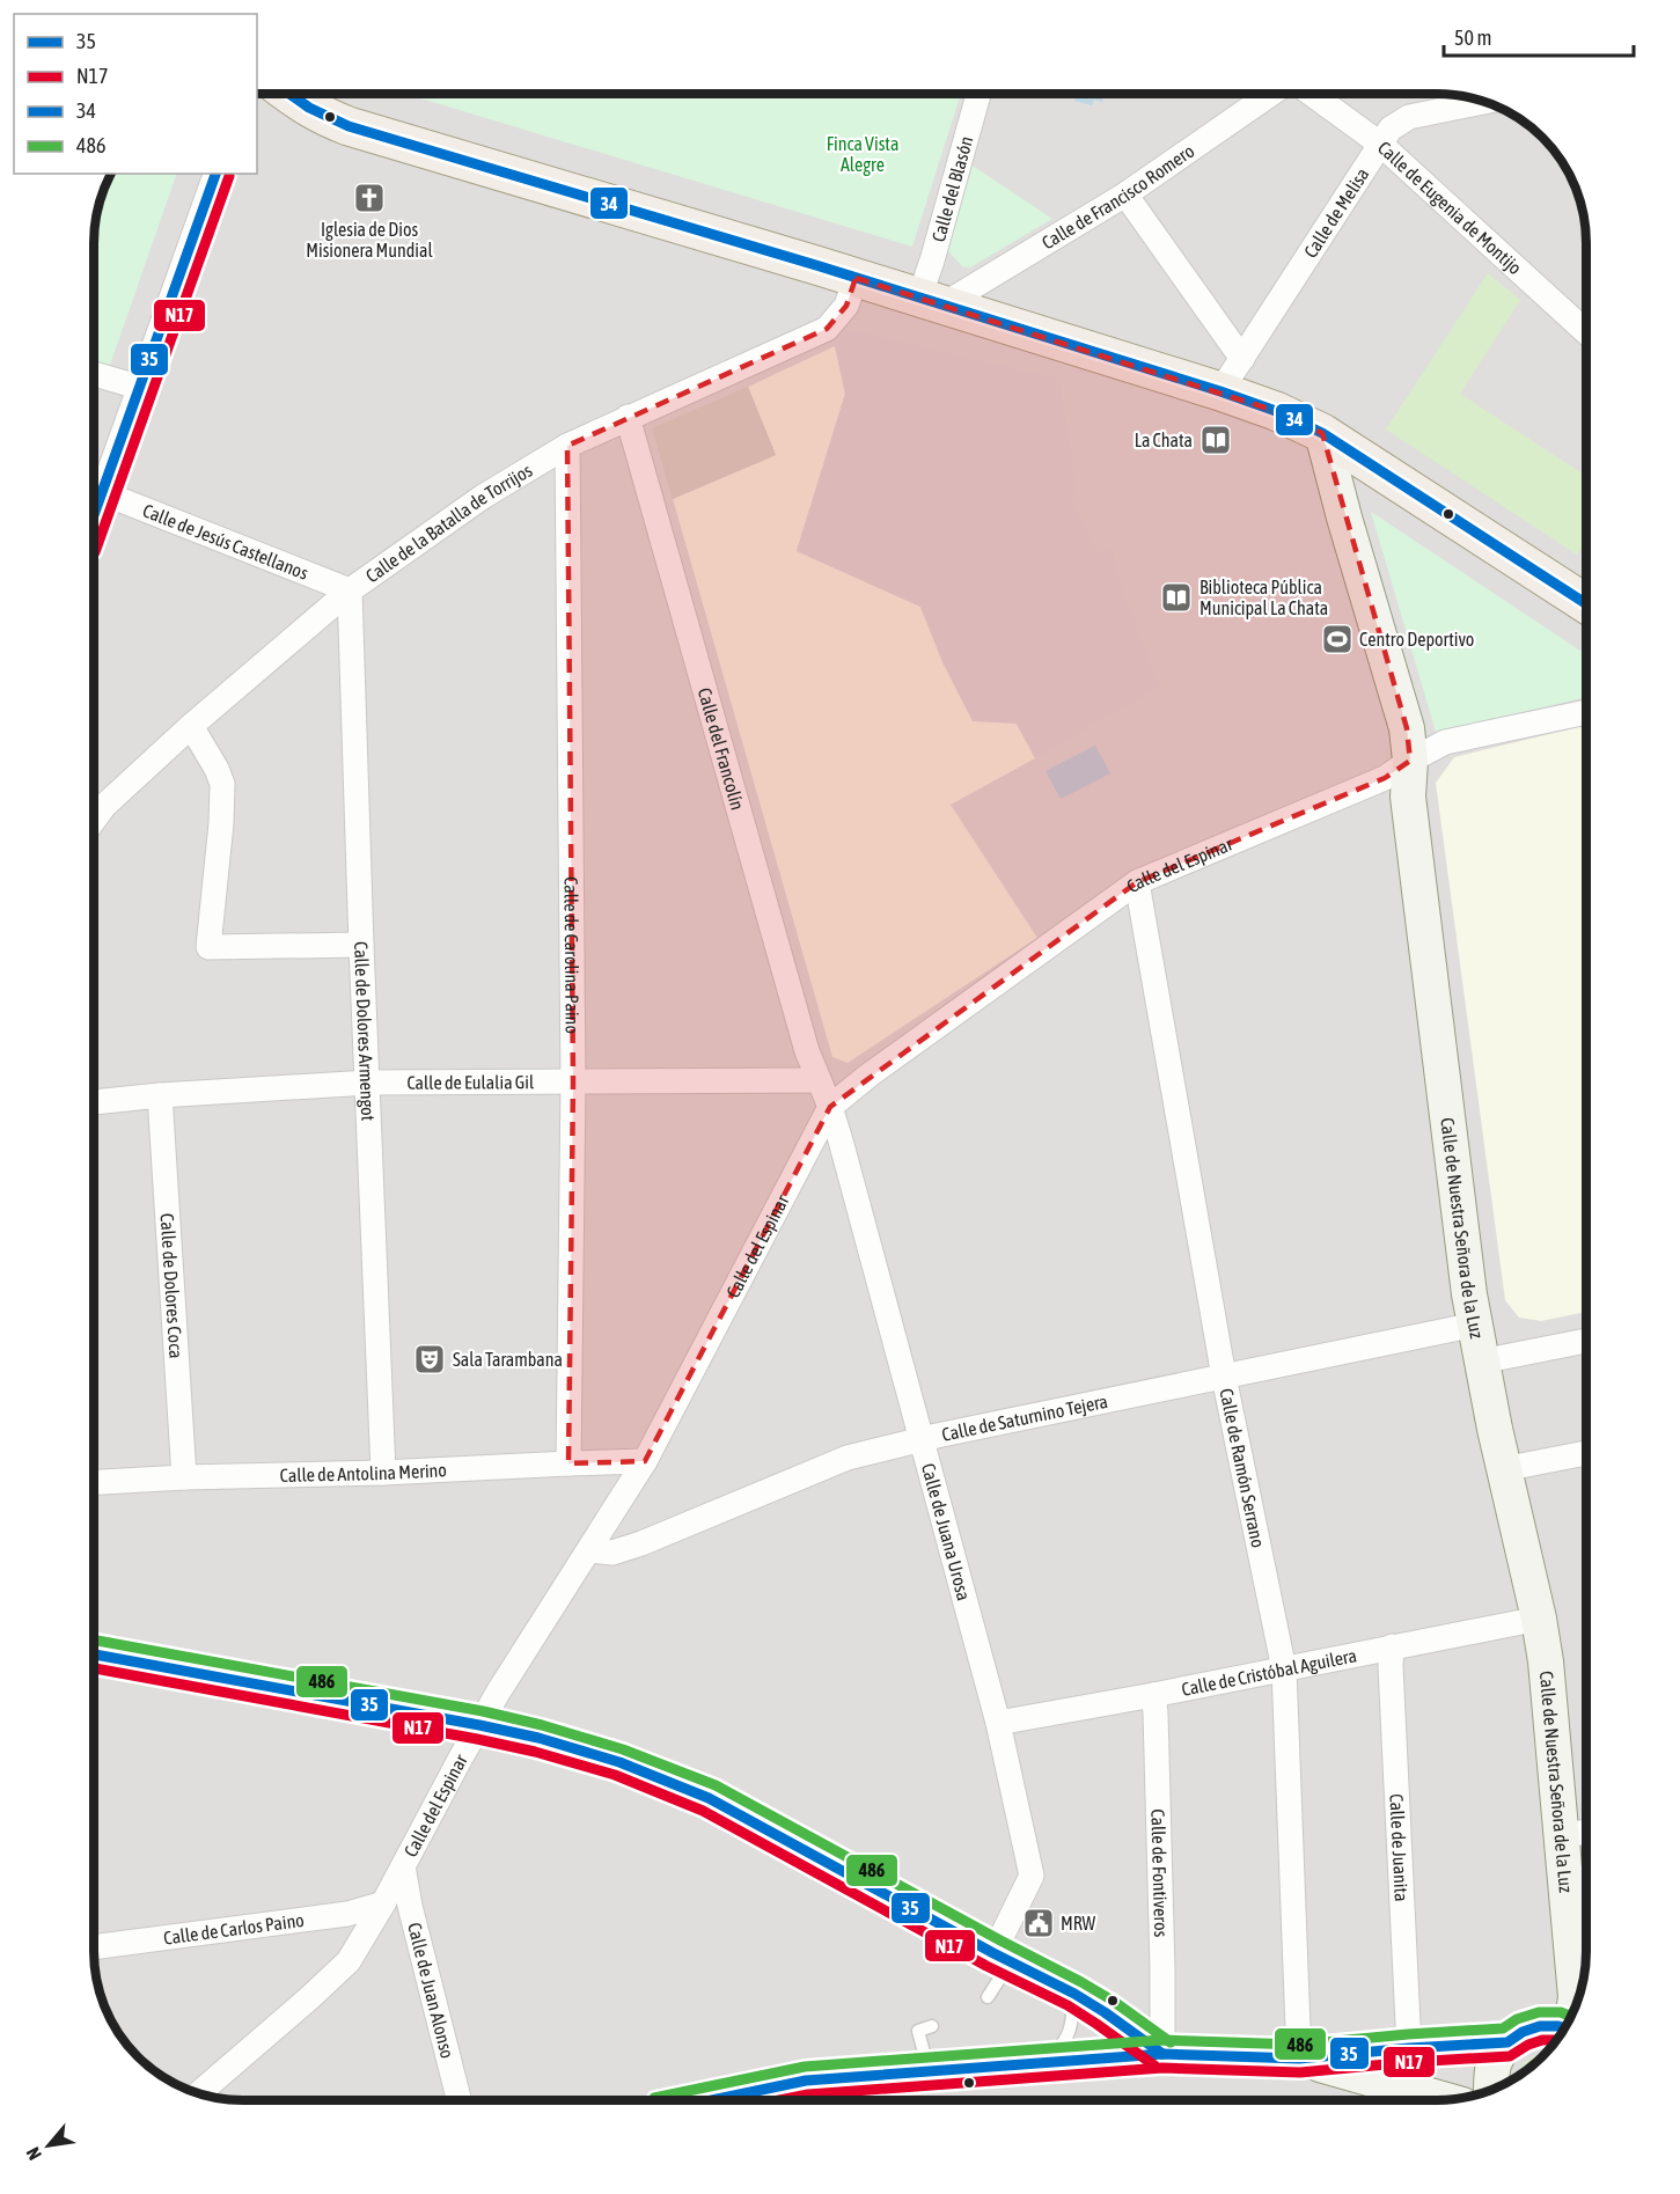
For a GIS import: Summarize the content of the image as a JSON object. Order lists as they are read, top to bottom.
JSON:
{
  "streets": {
    "street": [
      "Calle del Blasón",
      "Calle de Francisco Romero",
      "Calle de Eugenia de Montijo",
      "Calle de Melisa",
      "Calle de la Batalla de Torrijos",
      "Calle de Jesús Castellanos",
      "Calle del Francolín",
      "Calle del Espinar",
      "Calle de Carolina Paino",
      "Calle de Dolores Armengot",
      "Calle de Eulalia Gil",
      "Calle de Nuestra Señora de la Luz",
      "Calle de Dolores Coca",
      "Calle de Saturnino Tejera",
      "Calle de Ramón Serrano",
      "Calle de Antolina Merino",
      "Calle de Juana Urosa",
      "Calle de Cristóbal Aguilera",
      "Calle de Juanita",
      "Calle de Fontiveros",
      "Calle de Carlos Paino",
      "Calle de Juan Alonso"
    ]
  },
  "crossings": [
    ["Calle del Blasón", "Calle de Francisco Romero"],
    ["Calle de Eugenia de Montijo", "Calle de Melisa"],
    ["Calle de la Batalla de Torrijos", "Calle de Jesús Castellanos"],
    ["Calle de la Batalla de Torrijos", "Calle del Francolín"],
    ["Calle de la Batalla de Torrijos", "Calle de Carolina Paino"],
    ["Calle de la Batalla de Torrijos", "Calle de Dolores Armengot"],
    ["Calle de Jesús Castellanos", "Calle de Dolores Armengot"],
    ["Calle del Francolín", "Calle del Espinar"],
    ["Calle del Francolín", "Calle de Eulalia Gil"],
    ["Calle del Francolín", "Calle de Juana Urosa"],
    ["Calle del Espinar", "Calle de Nuestra Señora de la Luz"],
    ["Calle del Espinar", "Calle de Saturnino Tejera"],
    ["Calle del Espinar", "Calle de Ramón Serrano"],
    ["Calle del Espinar", "Calle de Antolina Merino"],
    ["Calle del Espinar", "Calle de Juana Urosa"],
    ["Calle del Espinar", "Calle de Carlos Paino"],
    ["Calle del Espinar", "Calle de Juan Alonso"],
    ["Calle de Carolina Paino", "Calle de Eulalia Gil"],
    ["Calle de Carolina Paino", "Calle de Antolina Merino"],
    ["Calle de Dolores Armengot", "Calle de Eulalia Gil"],
    ["Calle de Dolores Armengot", "Calle de Antolina Merino"],
    ["Calle de Eulalia Gil", "Calle de Dolores Coca"],
    ["Calle de Nuestra Señora de la Luz", "Calle de Saturnino Tejera"],
    ["Calle de Nuestra Señora de la Luz", "Calle de Cristóbal Aguilera"],
    ["Calle de Dolores Coca", "Calle de Antolina Merino"],
    ["Calle de Saturnino Tejera", "Calle de Ramón Serrano"],
    ["Calle de Saturnino Tejera", "Calle de Juana Urosa"],
    ["Calle de Ramón Serrano", "Calle de Cristóbal Aguilera"],
    ["Calle de Juana Urosa", "Calle de Cristóbal Aguilera"],
    ["Calle de Cristóbal Aguilera", "Calle de Juanita"],
    ["Calle de Cristóbal Aguilera", "Calle de Fontiveros"]
  ],
  "parks": ["Finca Vista Alegre"],
  "places": {
    "church": ["Iglesia de Dios Misionera Mundial"],
    "library": ["La Chata", "Biblioteca Pública Municipal La Chata"],
    "sports": ["Centro Deportivo"],
    "theatre": ["Sala Tarambana"],
    "public building": ["MRW"]
  },
  "lines": [
    "transit line 34",
    "transit line 35",
    "transit line N17",
    "transit line 486"
  ],
  "legend": [
    "35",
    "N17",
    "34",
    "486"
  ],
  "scale_bar": "50 m",
  "north": "bottom left"
}
